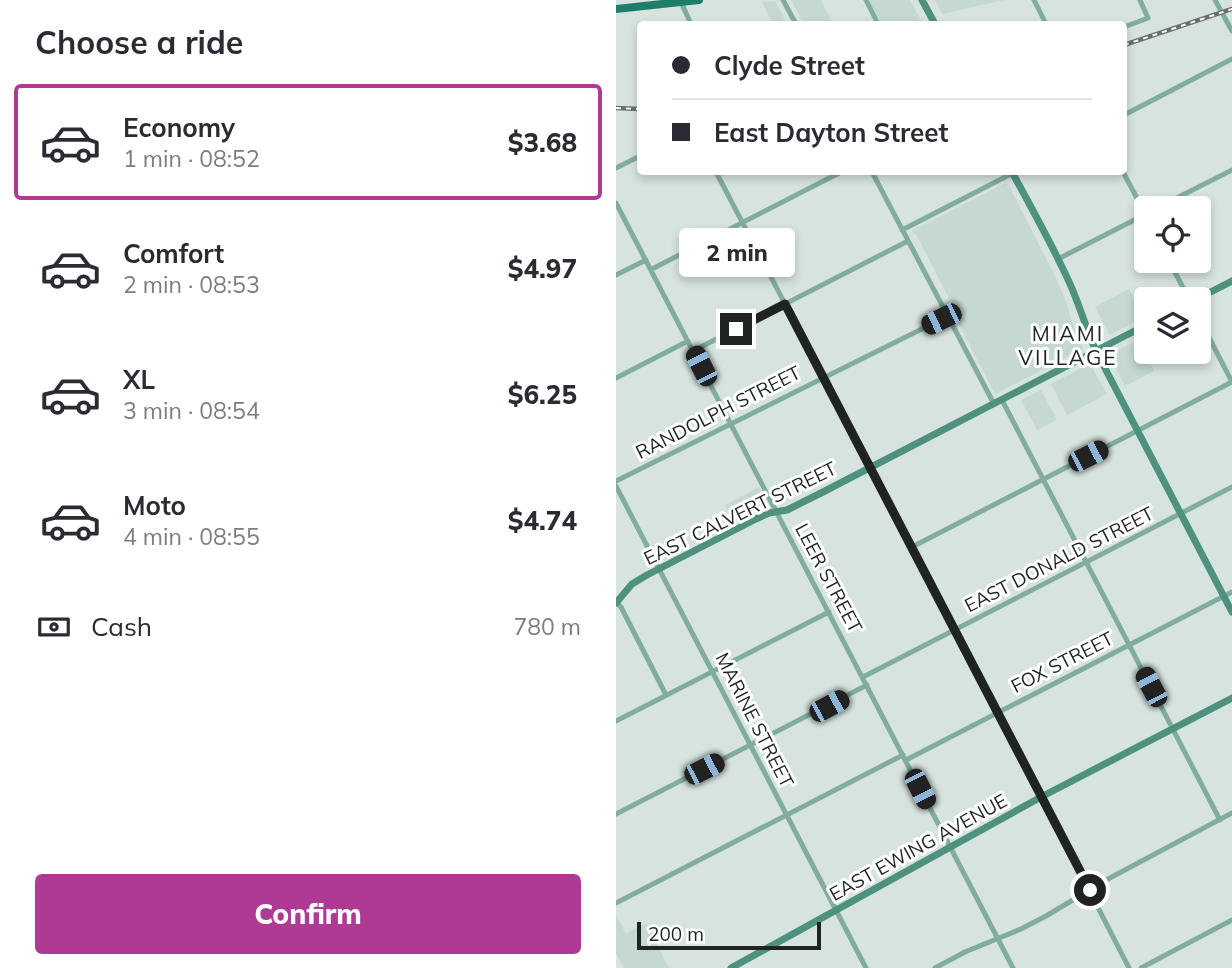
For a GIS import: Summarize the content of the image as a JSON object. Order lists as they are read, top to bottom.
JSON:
{
  "streets": {
    "street": [
      "RANDOLPH STREET",
      "EAST CALVERT STREET",
      "EAST DONALD STREET",
      "LEER STREET",
      "FOX STREET",
      "MARINE STREET",
      "EAST EWING AVENUE"
    ]
  },
  "crossings": [
    ["RANDOLPH STREET", "LEER STREET"],
    ["RANDOLPH STREET", "MARINE STREET"],
    ["EAST CALVERT STREET", "LEER STREET"],
    ["EAST CALVERT STREET", "MARINE STREET"],
    ["EAST DONALD STREET", "LEER STREET"],
    ["LEER STREET", "FOX STREET"],
    ["LEER STREET", "EAST EWING AVENUE"],
    ["FOX STREET", "MARINE STREET"],
    ["MARINE STREET", "EAST EWING AVENUE"]
  ],
  "districts": ["MIAMI VILLAGE"],
  "scale_bar": "200 m",
  "page": {
    "heading": "Choose a ride",
    "banner": ["Clyde Street", "East Dayton Street"],
    "list": [
      {
        "name": "Economy",
        "note": "1 min · 08:52",
        "value": "$3.68"
      },
      {
        "name": "Comfort",
        "note": "2 min · 08:53",
        "value": "$4.97"
      },
      {
        "name": "XL",
        "note": "3 min · 08:54",
        "value": "$6.25"
      },
      {
        "name": "Moto",
        "note": "4 min · 08:55",
        "value": "$4.74"
      }
    ],
    "bubble": "2 min",
    "pay": ["Cash", "780 m"],
    "buttons": "Confirm",
    "scale": "200 m"
  }
}
